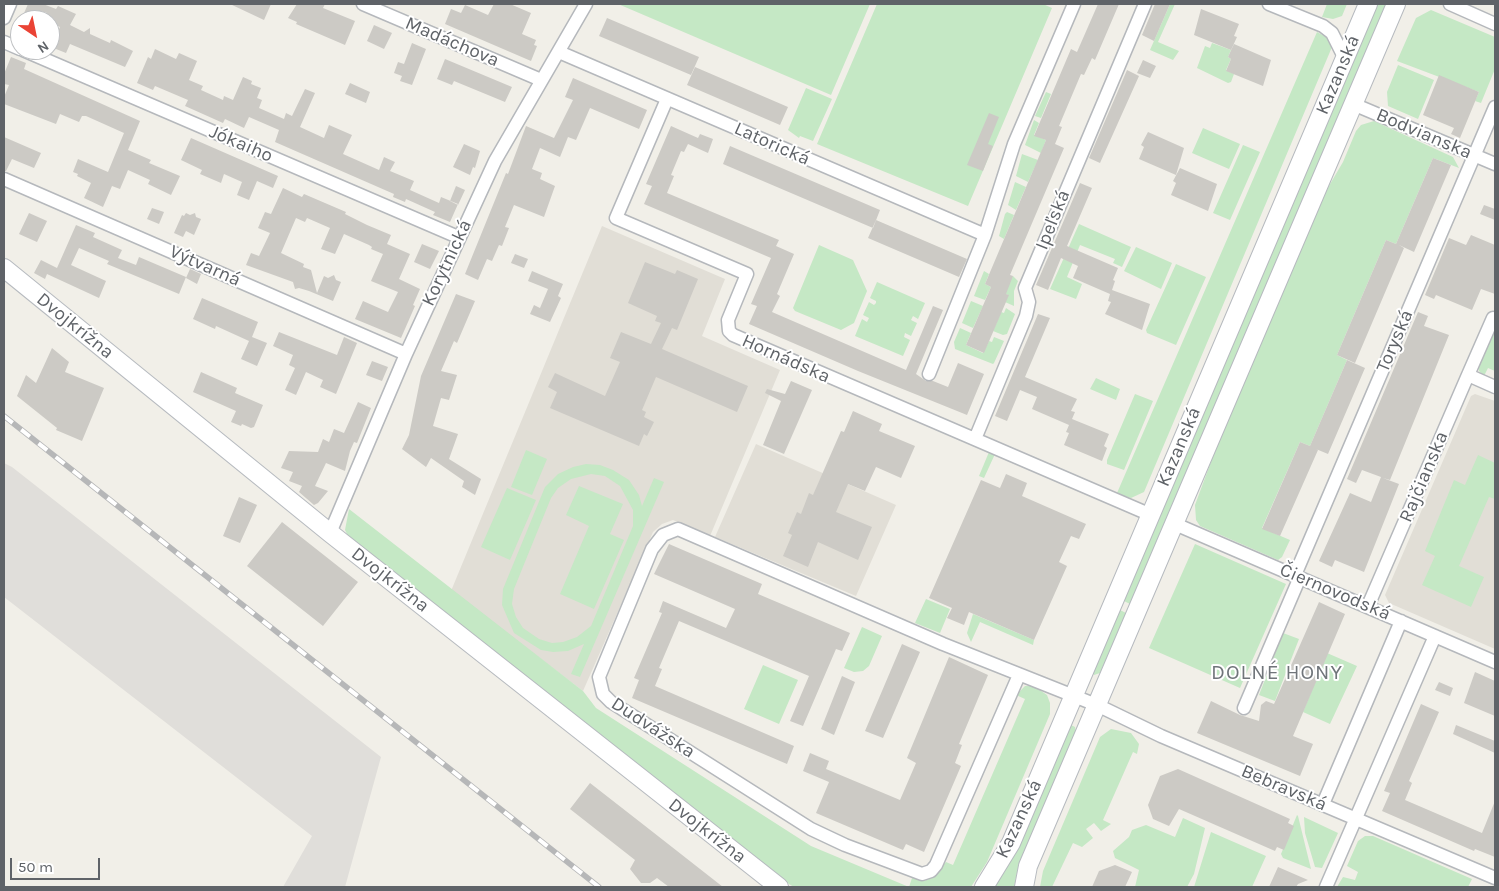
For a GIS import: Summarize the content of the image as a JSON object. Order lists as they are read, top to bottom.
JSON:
{
  "streets": {
    "main road": ["Kazanská", "Dvojkrížna"],
    "street": [
      "Madáchova",
      "Bodvianska",
      "Jókaiho",
      "Latorická",
      "Ipeľská",
      "Korytnická",
      "Výtvarná",
      "Toryská",
      "Hornádska",
      "Rajčianska",
      "Čiernovodská",
      "Dudvážska",
      "Bebravská"
    ]
  },
  "crossings": [
    ["Madáchova", "Korytnická"],
    ["Kazanská", "Bodvianska"],
    ["Kazanská", "Hornádska"],
    ["Kazanská", "Čiernovodská"],
    ["Kazanská", "Dudvážska"],
    ["Kazanská", "Bebravská"],
    ["Bodvianska", "Toryská"],
    ["Jókaiho", "Korytnická"],
    ["Latorická", "Korytnická"],
    ["Latorická", "Hornádska"],
    ["Ipeľská", "Hornádska"],
    ["Korytnická", "Výtvarná"],
    ["Korytnická", "Dvojkrížna"],
    ["Toryská", "Čiernovodská"],
    ["Rajčianska", "Čiernovodská"],
    ["Dudvážska", "Bebravská"]
  ],
  "districts": ["DOLNÉ HONY"],
  "scale_bar": "50 m",
  "north": "bottom right"
}
